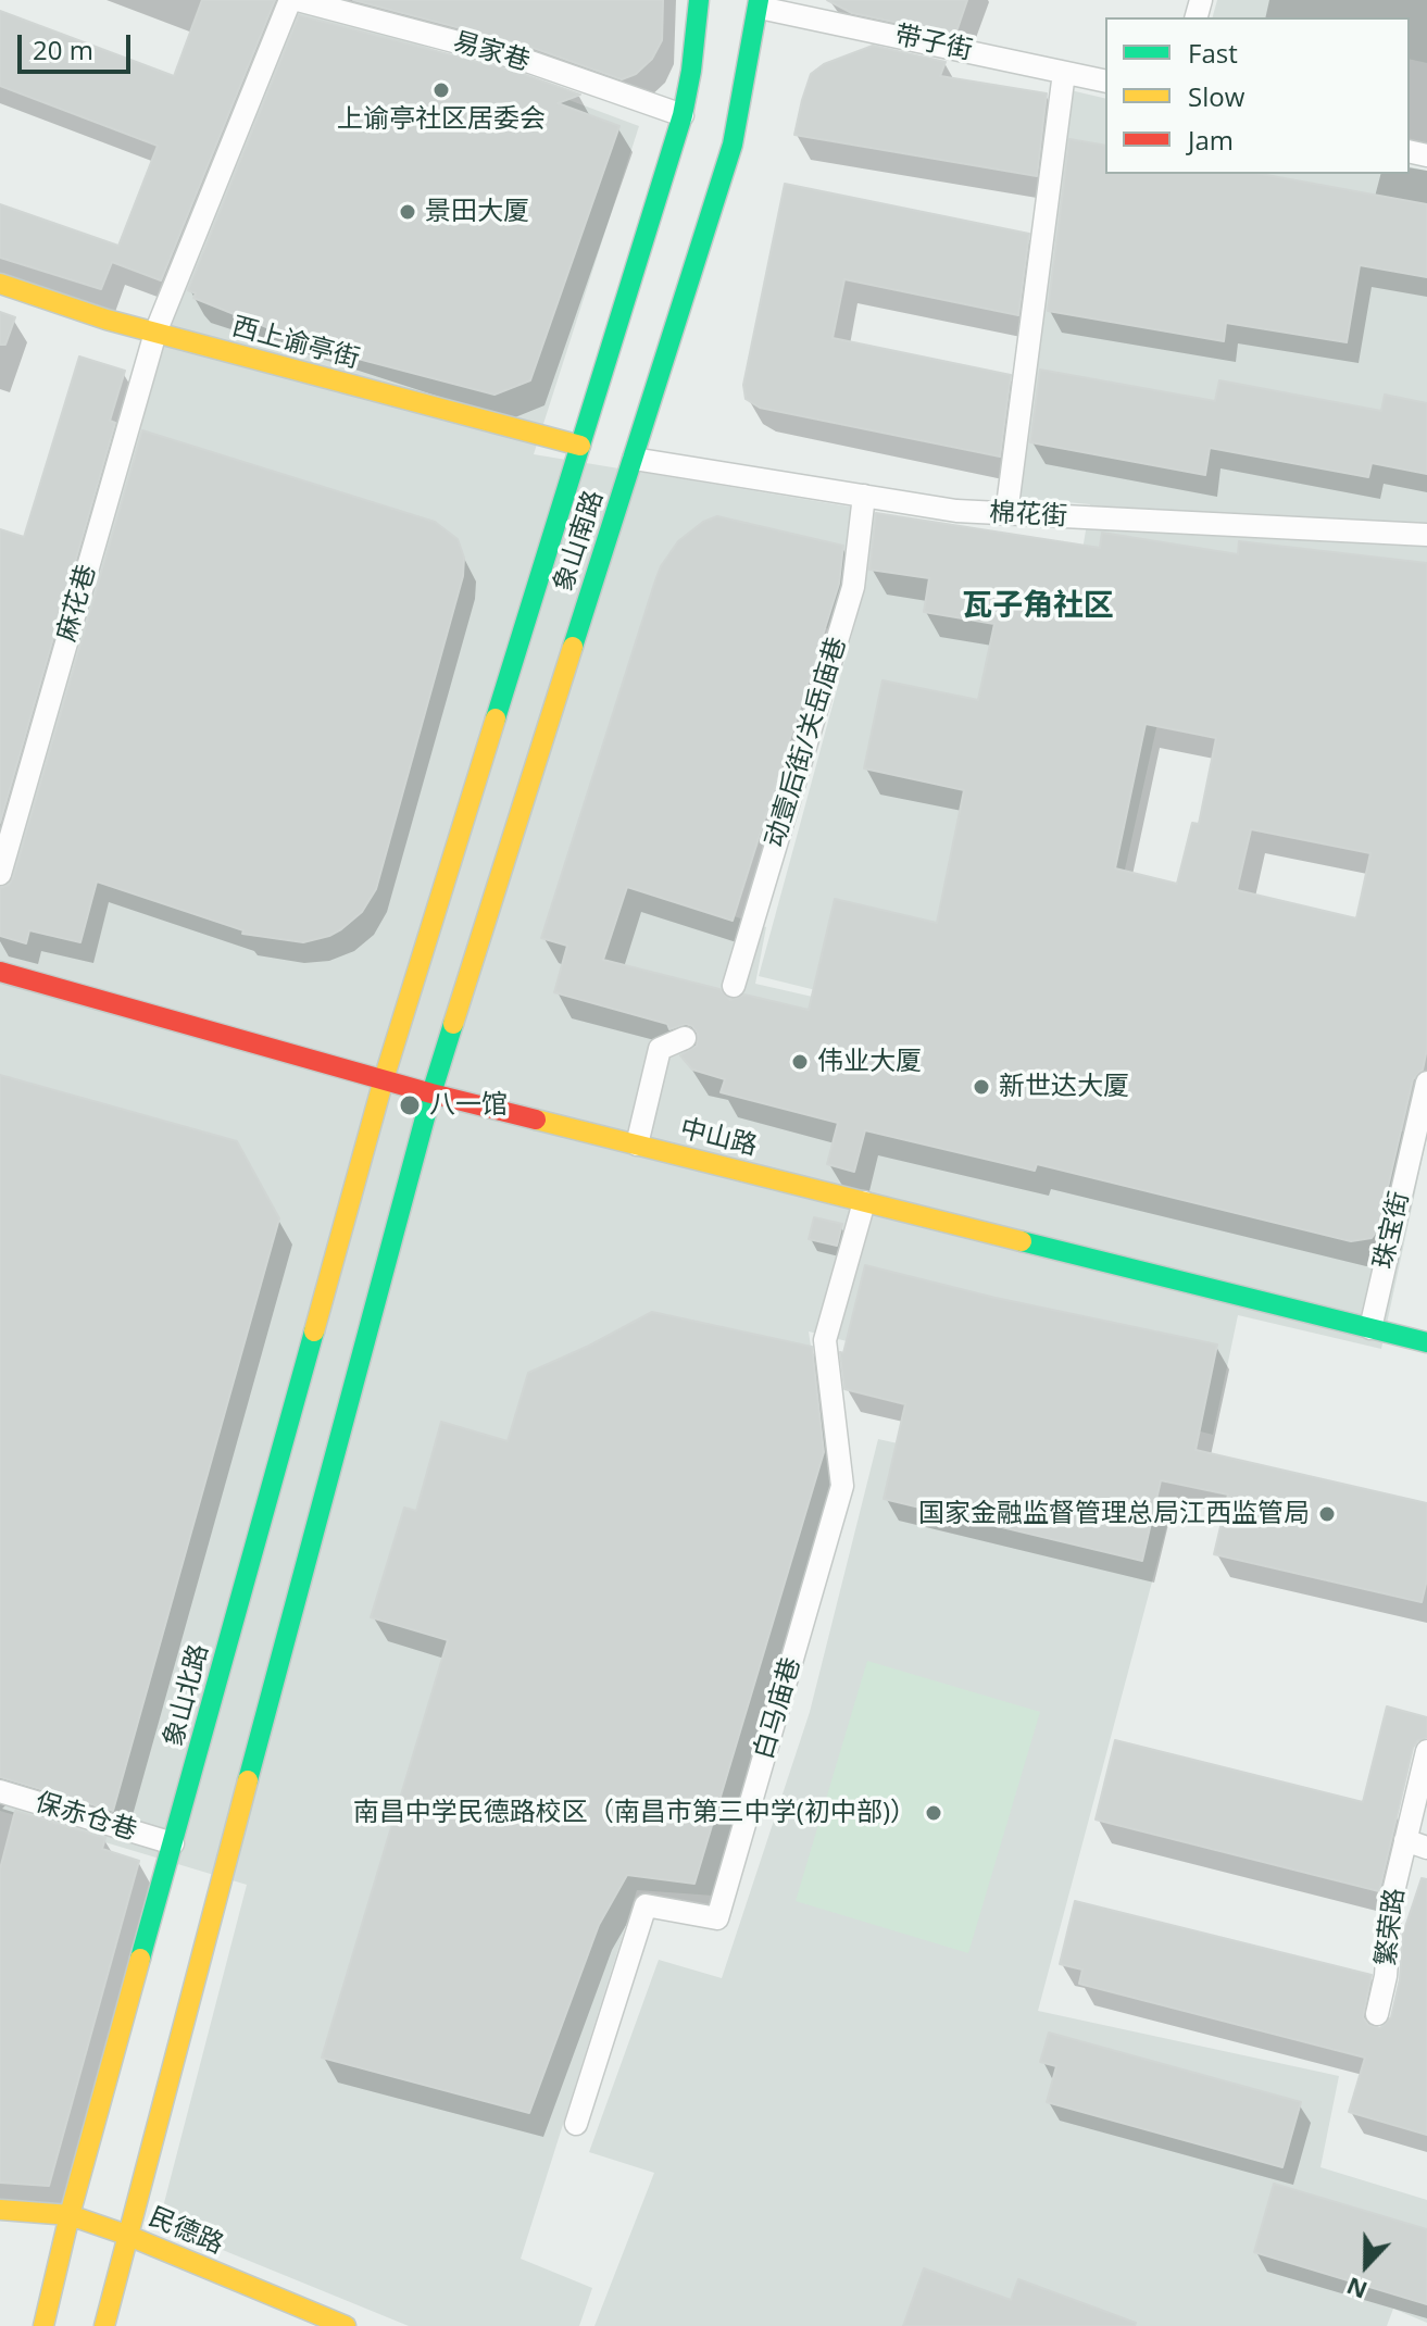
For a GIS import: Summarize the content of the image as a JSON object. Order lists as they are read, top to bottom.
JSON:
{
  "streets": {
    "main road": [
      "西上谕亭街",
      "象山南路",
      "中山路",
      "象山北路",
      "民德路"
    ],
    "lane": [
      "带子街",
      "易家巷",
      "棉花街",
      "麻花巷",
      "动壹后街/关岳庙巷",
      "珠宝街",
      "白马庙巷",
      "保赤仓巷",
      "繁荣路"
    ]
  },
  "crossings": [
    ["带子街", "象山南路"],
    ["易家巷", "象山南路"],
    ["西上谕亭街", "象山南路"],
    ["西上谕亭街", "麻花巷"],
    ["棉花街", "象山南路"],
    ["棉花街", "动壹后街/关岳庙巷"],
    ["象山南路", "中山路"],
    ["象山南路", "象山北路"],
    ["中山路", "珠宝街"],
    ["中山路", "象山北路"],
    ["中山路", "白马庙巷"],
    ["象山北路", "保赤仓巷"],
    ["象山北路", "民德路"]
  ],
  "districts": ["瓦子角社区"],
  "places": [
    "上谕亭社区居委会",
    "景田大厦",
    "伟业大厦",
    "新世达大厦",
    "八一馆",
    "国家金融监督管理总局江西监管局",
    "南昌中学民德路校区（南昌市第三中学(初中部)）"
  ],
  "legend": ["Fast", "Slow", "Jam"],
  "scale_bar": "20 m",
  "north": "bottom"
}
